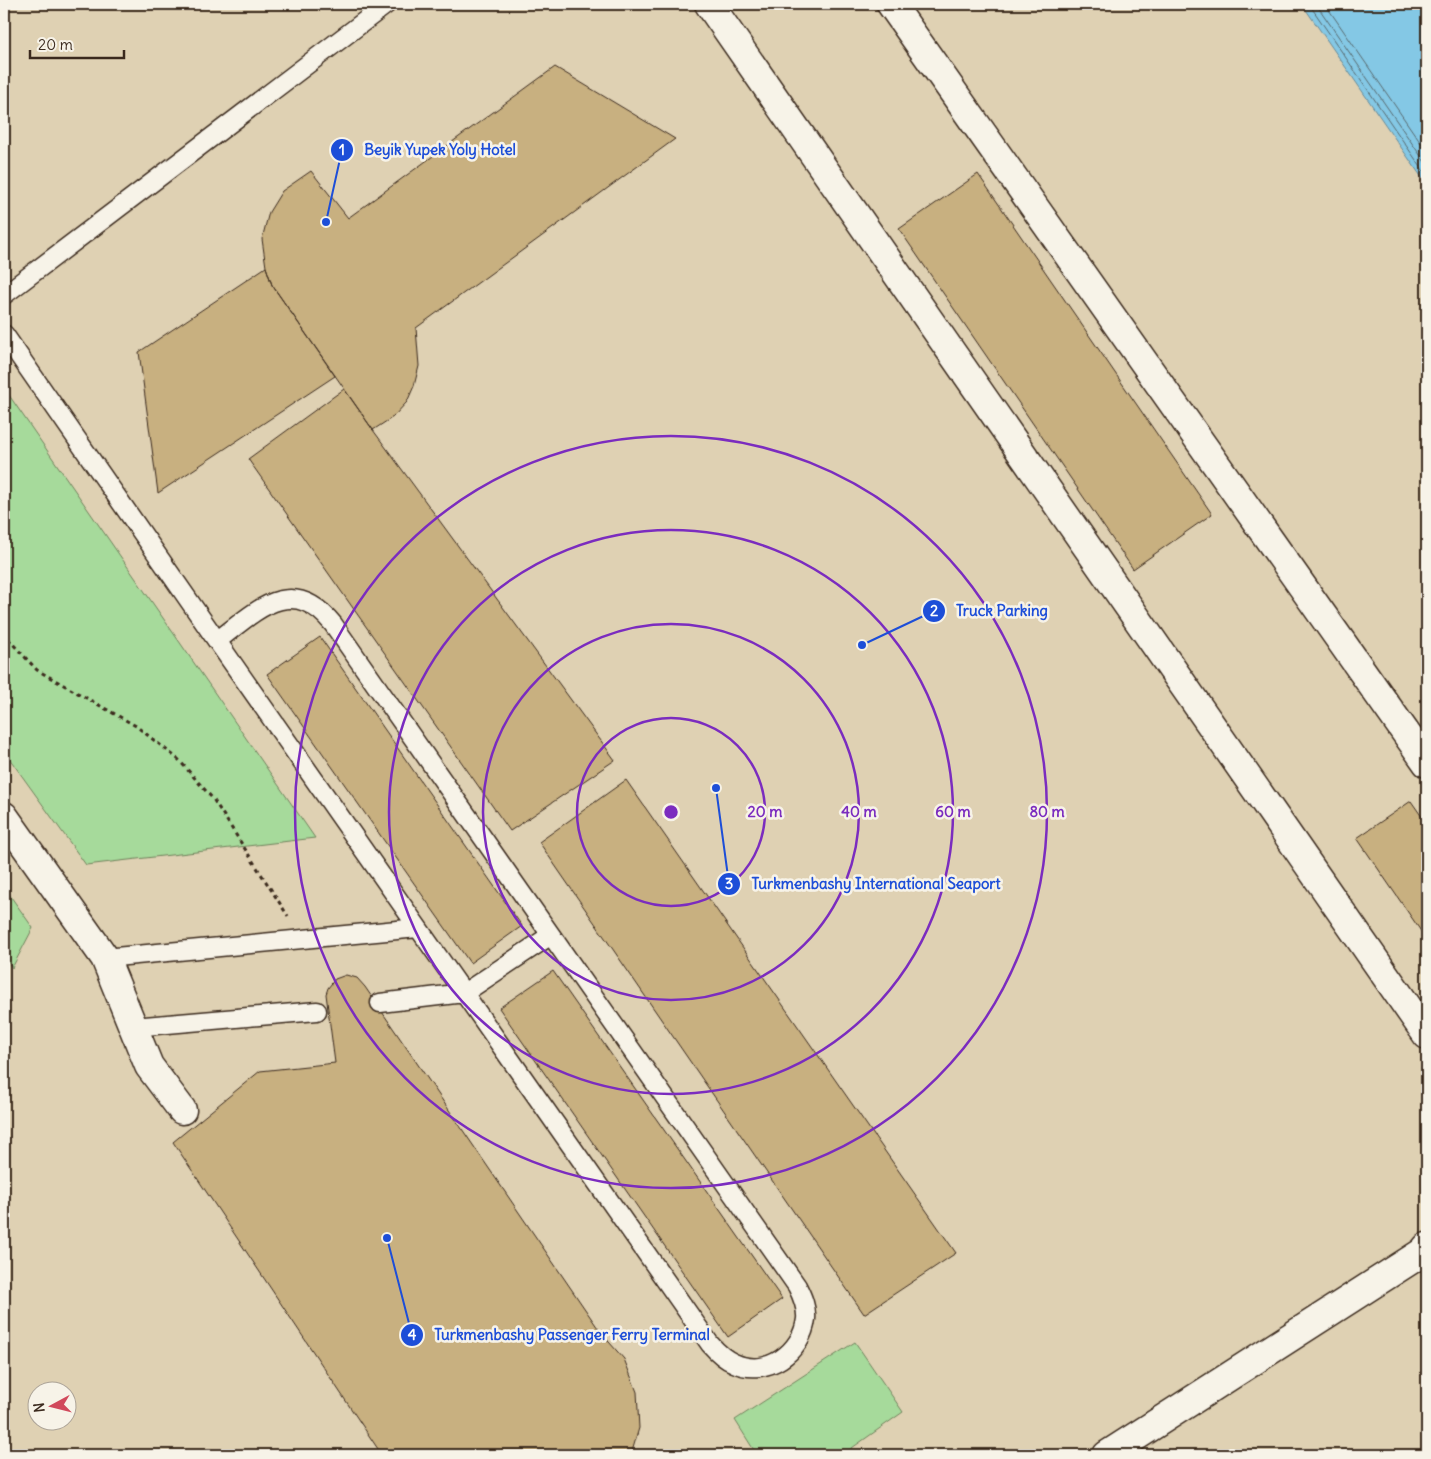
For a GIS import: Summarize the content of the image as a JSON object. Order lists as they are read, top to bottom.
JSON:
{
  "places": [
    "Beyik Yupek Yoly Hotel",
    "Truck Parking",
    "Turkmenbashy International Seaport",
    "Turkmenbashy Passenger Ferry Terminal"
  ],
  "scale_bar": "20 m",
  "north": "left",
  "rings": [
    "20 m",
    "40 m",
    "60 m",
    "80 m"
  ]
}
